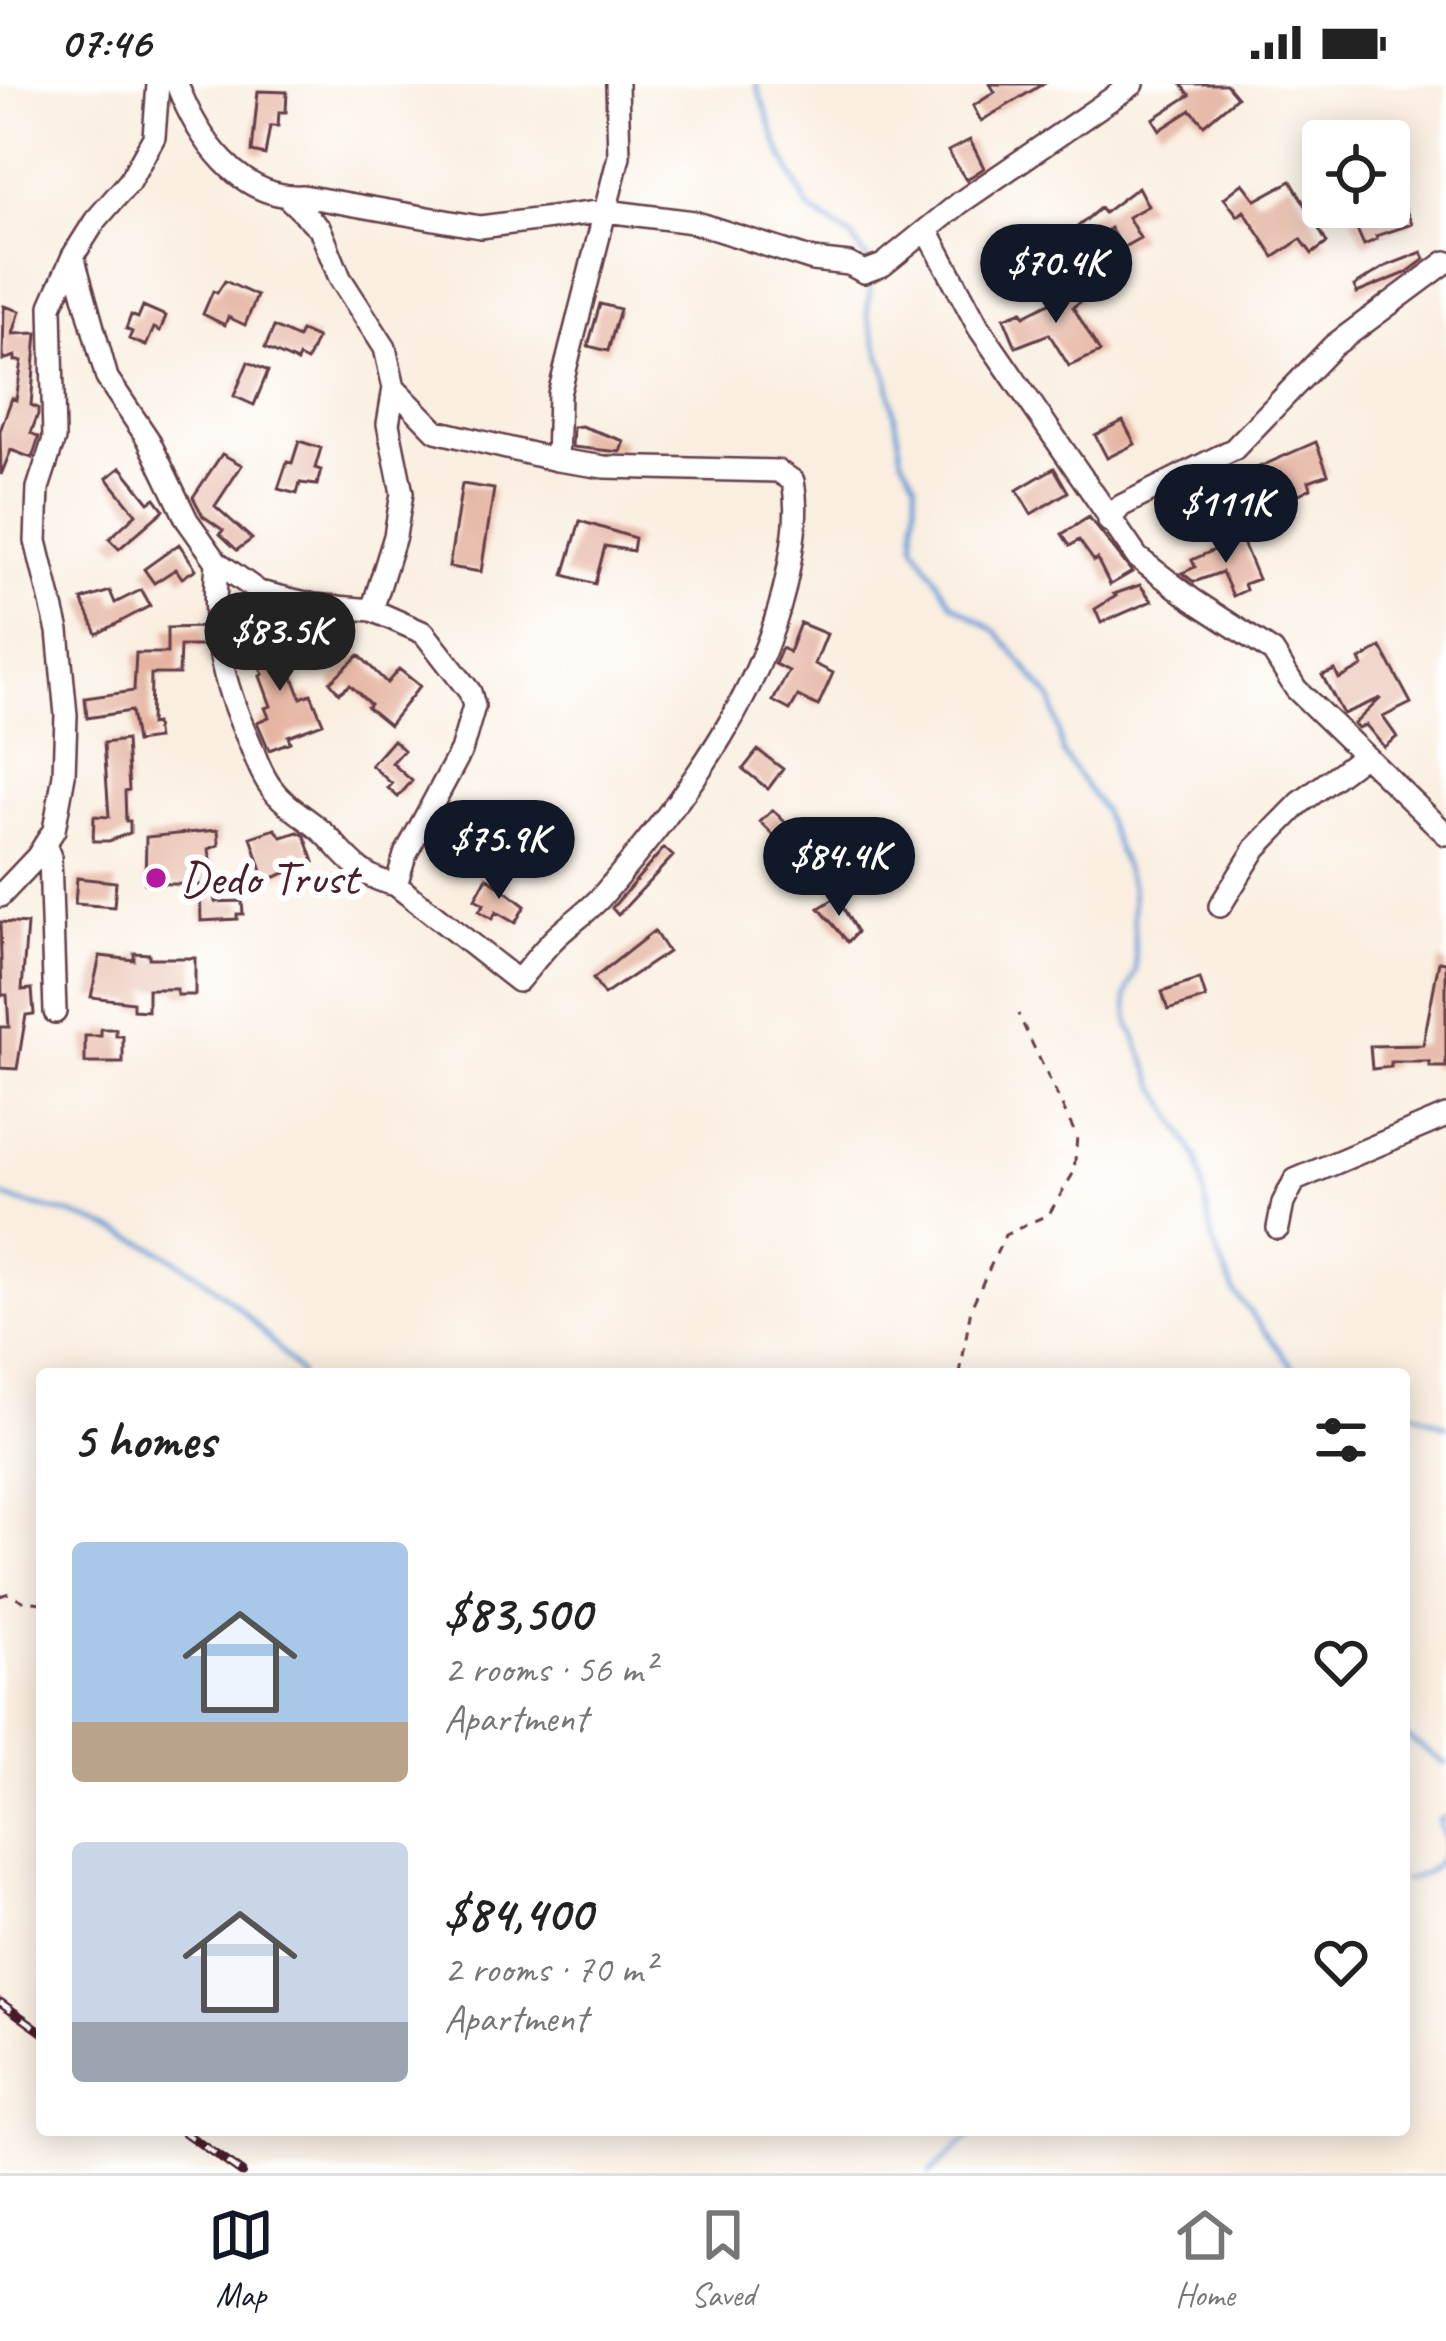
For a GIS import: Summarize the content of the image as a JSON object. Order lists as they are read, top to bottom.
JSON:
{
  "places": ["Dedo Trust"],
  "page": {
    "status": "07:46",
    "price": [
      "$70.4K",
      "$111K",
      "$83.5K",
      "$75.9K",
      "$84.4K"
    ],
    "heading": "5 homes",
    "list": [
      {
        "name": "$83,500",
        "note": "2 rooms · 56 m² · Apartment"
      },
      {
        "name": "$84,400",
        "note": "2 rooms · 70 m² · Apartment"
      }
    ],
    "tabs": ["Map", "Saved", "Home"]
  }
}
